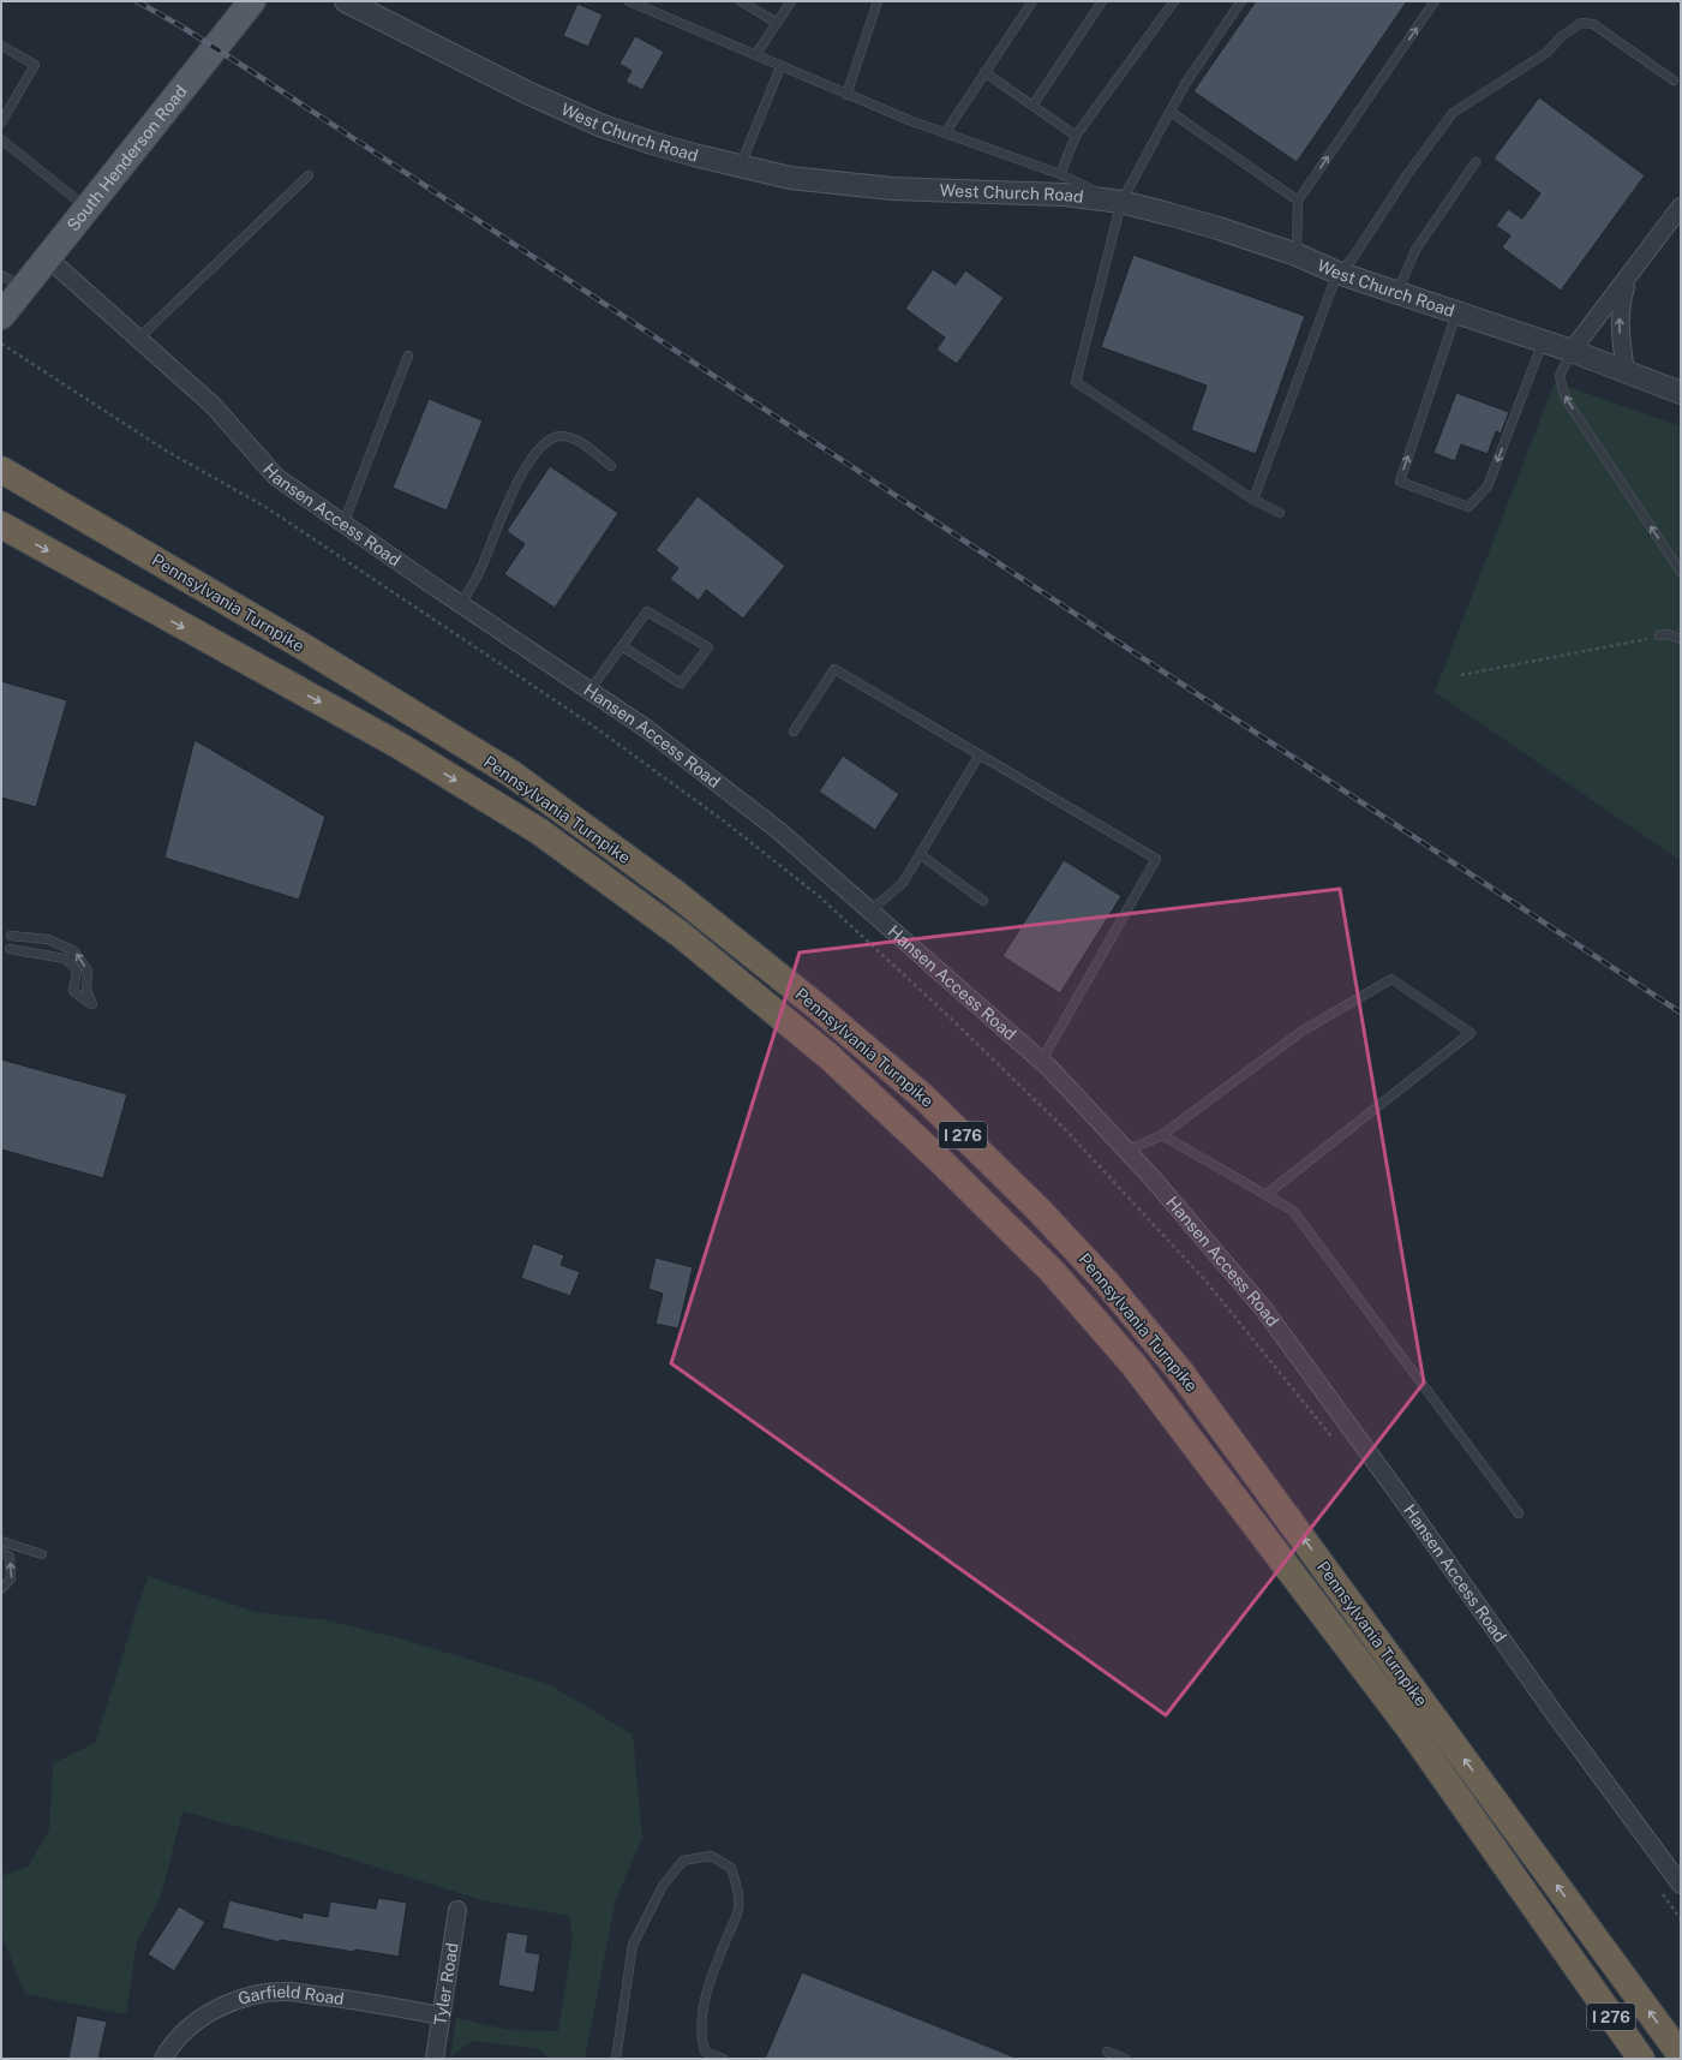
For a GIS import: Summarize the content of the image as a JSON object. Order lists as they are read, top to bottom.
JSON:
{
  "streets": {
    "highway": ["Pennsylvania Turnpike", "I 276"],
    "main road": ["South Henderson Road"],
    "street": [
      "West Church Road",
      "Hansen Access Road",
      "Tyler Road",
      "Garfield Road"
    ]
  },
  "crossings": [
    ["South Henderson Road", "Hansen Access Road"],
    ["Tyler Road", "Garfield Road"]
  ]
}
